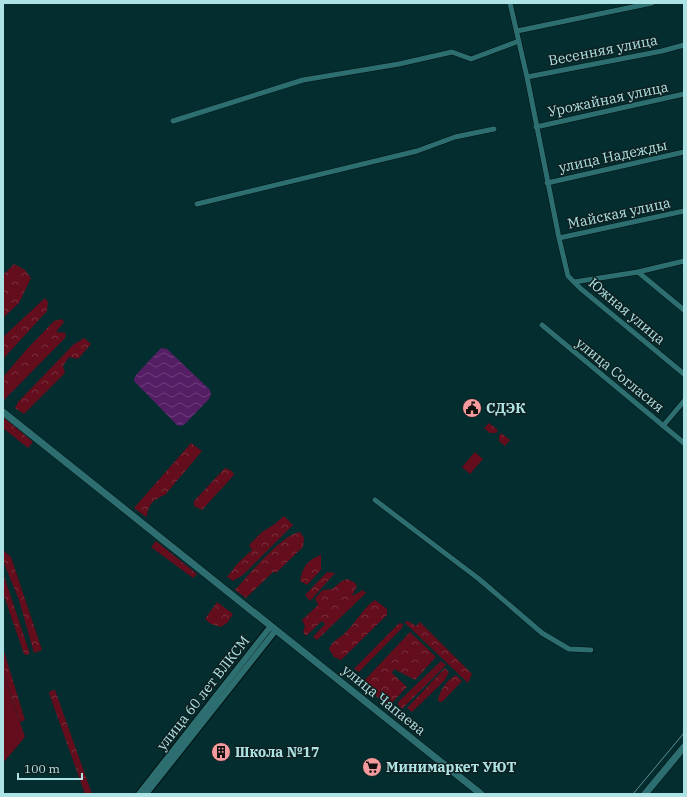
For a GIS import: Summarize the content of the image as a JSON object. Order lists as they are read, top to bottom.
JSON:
{
  "streets": {
    "main road": ["улица Чапаева"],
    "street": [
      "Весенняя улица",
      "Урожайная улица",
      "улица Надежды",
      "Майская улица",
      "Южная улица",
      "улица Согласия",
      "улица 60 лет ВЛКСМ"
    ]
  },
  "crossings": [
    ["улица 60 лет ВЛКСМ", "улица Чапаева"]
  ],
  "places": {
    "public building": ["СДЭК"],
    "building": ["Школа №17"],
    "supermarket": ["Минимаркет УЮТ"]
  },
  "scale_bar": "100 m"
}
